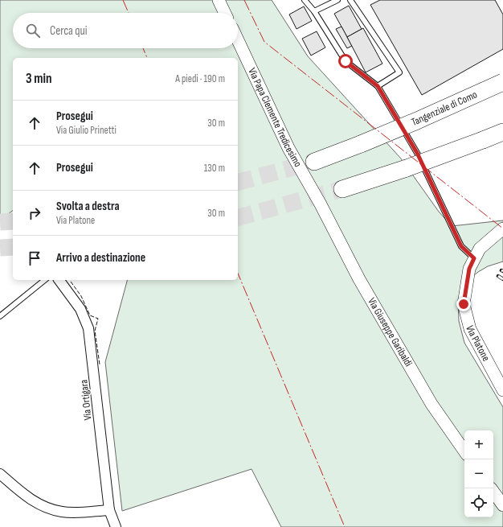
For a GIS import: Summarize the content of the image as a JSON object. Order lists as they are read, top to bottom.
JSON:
{
  "streets": {
    "highway": ["Tangenziale di Como"],
    "street": [
      "Via Papa Clemente Tredicesimo",
      "Via Giuseppe Garibaldi",
      "Via Platone",
      "Via Ortigara"
    ]
  },
  "crossings": [
    ["Via Papa Clemente Tredicesimo", "Via Giuseppe Garibaldi"]
  ],
  "page": {
    "search": "Cerca qui",
    "heading": ["3 min", "A piedi · 190 m"],
    "list": [
      ["Prosegui", "Via Giulio Prinetti", "30 m"],
      ["Prosegui", "130 m"],
      ["Svolta a destra", "Via Platone", "30 m"],
      "Arrivo a destinazione"
    ],
    "map_buttons": ["+", "−"]
  }
}
